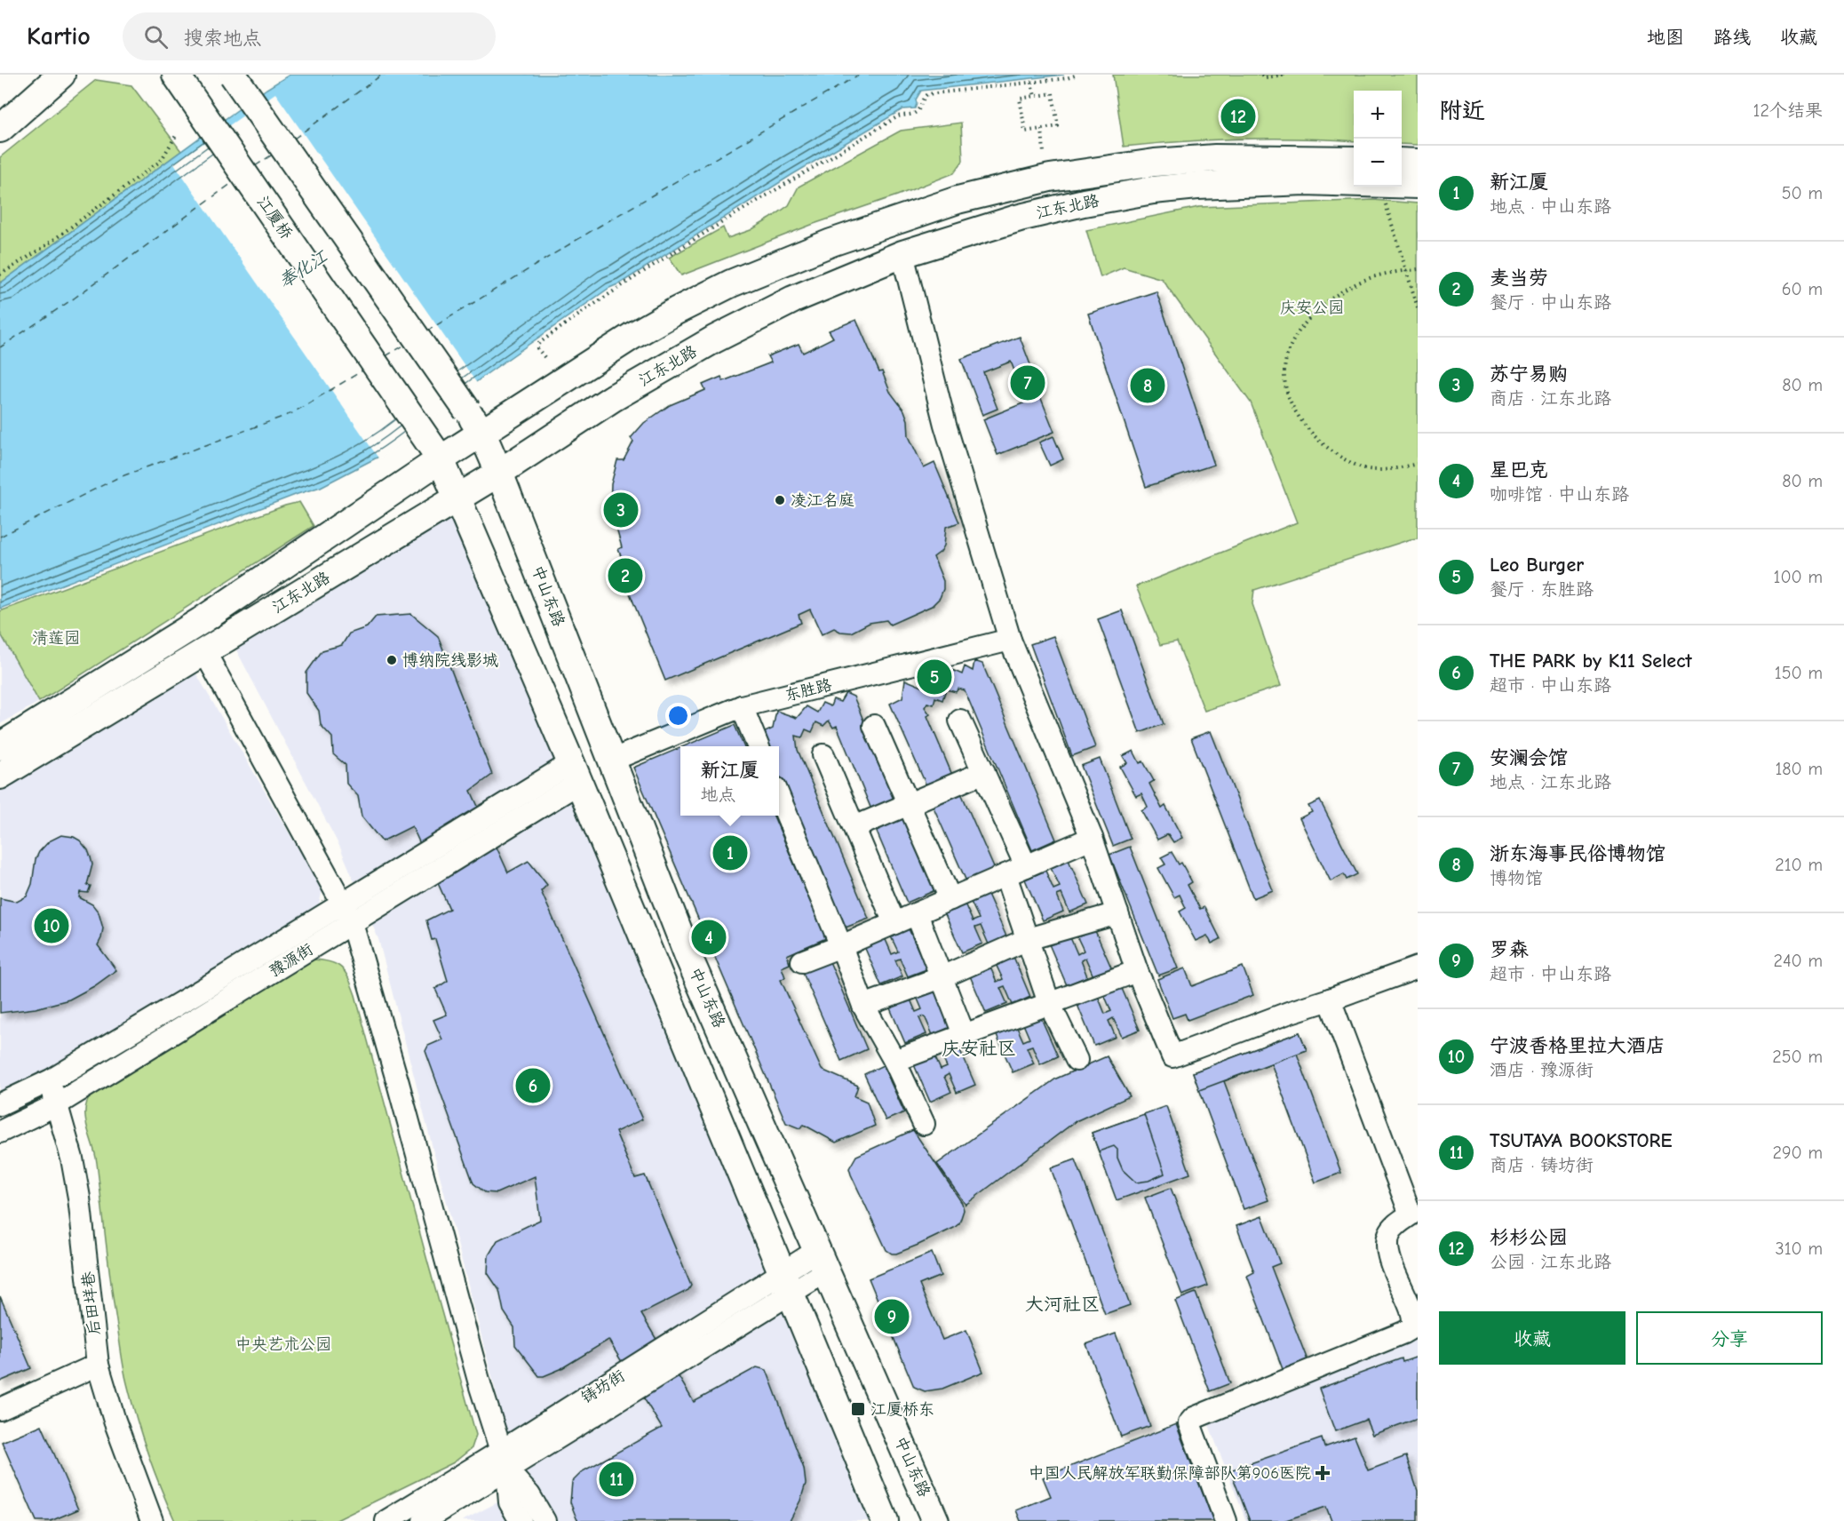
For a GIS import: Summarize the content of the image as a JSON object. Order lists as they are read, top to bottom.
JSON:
{
  "streets": {
    "main road": ["江东北路", "江厦桥", "中山东路"],
    "street": [
      "东胜路",
      "豫源街",
      "后田垟巷",
      "铸坊街"
    ]
  },
  "crossings": [
    ["江东北路", "江厦桥"],
    ["江东北路", "中山东路"],
    ["中山东路", "东胜路"],
    ["中山东路", "铸坊街"],
    ["豫源街", "后田垟巷"]
  ],
  "districts": ["庆安社区", "大河社区"],
  "water": ["奉化江"],
  "parks": ["庆安公园", "清莲园", "中央艺术公园"],
  "places": {
    "other": ["凌江名庭", "博纳院线影城"],
    "transit": ["江厦桥东"],
    "health": ["中国人民解放军联勤保障部队第906医院"]
  },
  "page": {
    "header": "Kartio",
    "search": "搜索地点",
    "nav": ["地图", "路线", "收藏"],
    "heading": ["附近", "12个结果"],
    "map_buttons": ["+", "−"],
    "pins": [
      "12",
      "7",
      "8",
      "3",
      "2",
      "5",
      "1",
      "10",
      "4",
      "6",
      "9",
      "11"
    ],
    "list": [
      {
        "mark": "1",
        "name": "新江厦",
        "note": "地点 · 中山东路",
        "value": "50 m"
      },
      {
        "mark": "2",
        "name": "麦当劳",
        "note": "餐厅 · 中山东路",
        "value": "60 m"
      },
      {
        "mark": "3",
        "name": "苏宁易购",
        "note": "商店 · 江东北路",
        "value": "80 m"
      },
      {
        "mark": "4",
        "name": "星巴克",
        "note": "咖啡馆 · 中山东路",
        "value": "80 m"
      },
      {
        "mark": "5",
        "name": "Leo Burger",
        "note": "餐厅 · 东胜路",
        "value": "100 m"
      },
      {
        "mark": "6",
        "name": "THE PARK by K11 Select",
        "note": "超市 · 中山东路",
        "value": "150 m"
      },
      {
        "mark": "7",
        "name": "安澜会馆",
        "note": "地点 · 江东北路",
        "value": "180 m"
      },
      {
        "mark": "8",
        "name": "浙东海事民俗博物馆",
        "note": "博物馆",
        "value": "210 m"
      },
      {
        "mark": "9",
        "name": "罗森",
        "note": "超市 · 中山东路",
        "value": "240 m"
      },
      {
        "mark": "10",
        "name": "宁波香格里拉大酒店",
        "note": "酒店 · 豫源街",
        "value": "250 m"
      },
      {
        "mark": "11",
        "name": "TSUTAYA BOOKSTORE",
        "note": "商店 · 铸坊街",
        "value": "290 m"
      },
      {
        "mark": "12",
        "name": "杉杉公园",
        "note": "公园 · 江东北路",
        "value": "310 m"
      }
    ],
    "popup": ["新江厦", "地点"],
    "buttons": ["收藏", "分享"]
  }
}
